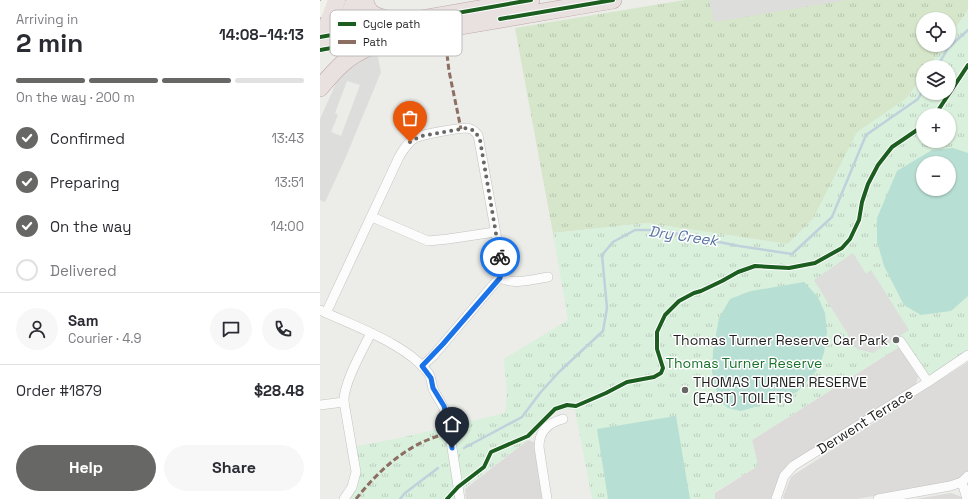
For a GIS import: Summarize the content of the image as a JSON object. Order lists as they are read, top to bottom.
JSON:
{
  "streets": {
    "street": ["Derwent Terrace"]
  },
  "water": ["Dry Creek"],
  "parks": ["Thomas Turner Reserve"],
  "places": ["Thomas Turner Reserve Car Park", "THOMAS TURNER RESERVE (EAST) TOILETS"],
  "legend": ["Cycle path", "Path"],
  "page": {
    "heading": ["2 min", "Arriving in", "14:08–14:13"],
    "panel": [
      "Sam",
      "Courier · 4.9",
      "Order #1879",
      "$28.48"
    ],
    "map_buttons": ["+", "−"],
    "bar": "On the way · 200 m",
    "list": [
      ["Confirmed", "13:43"],
      ["Preparing", "13:51"],
      ["On the way", "14:00"],
      "Delivered"
    ],
    "buttons": ["Help", "Share"]
  }
}
